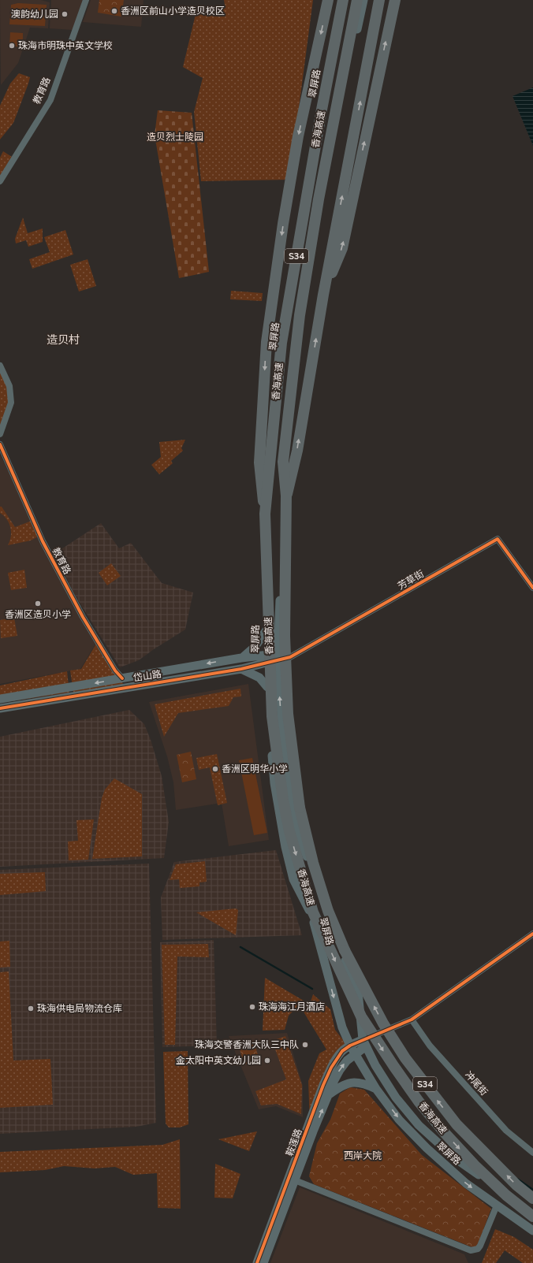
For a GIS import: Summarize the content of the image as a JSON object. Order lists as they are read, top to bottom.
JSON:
{
  "streets": {
    "highway": ["香海高速", "S34"],
    "main road": ["翠屏路", "岱山路", "鞍莲路"],
    "street": ["教育路", "芳草街", "冲尾街"]
  },
  "crossings": [
    ["翠屏路", "香海高速"],
    ["翠屏路", "芳草街"],
    ["翠屏路", "岱山路"],
    ["翠屏路", "鞍莲路"],
    ["教育路", "岱山路"],
    ["芳草街", "岱山路"]
  ],
  "districts": ["造贝村"],
  "parks": ["造贝烈士陵园", "西岸大院"],
  "places": [
    "香洲区前山小学造贝校区",
    "澳韵幼儿园",
    "珠海市明珠中英文学校",
    "香洲区造贝小学",
    "香洲区明华小学",
    "珠海海江月酒店",
    "珠海供电局物流仓库",
    "珠海交警香洲大队三中队",
    "金太阳中英文幼儿园"
  ]
}
